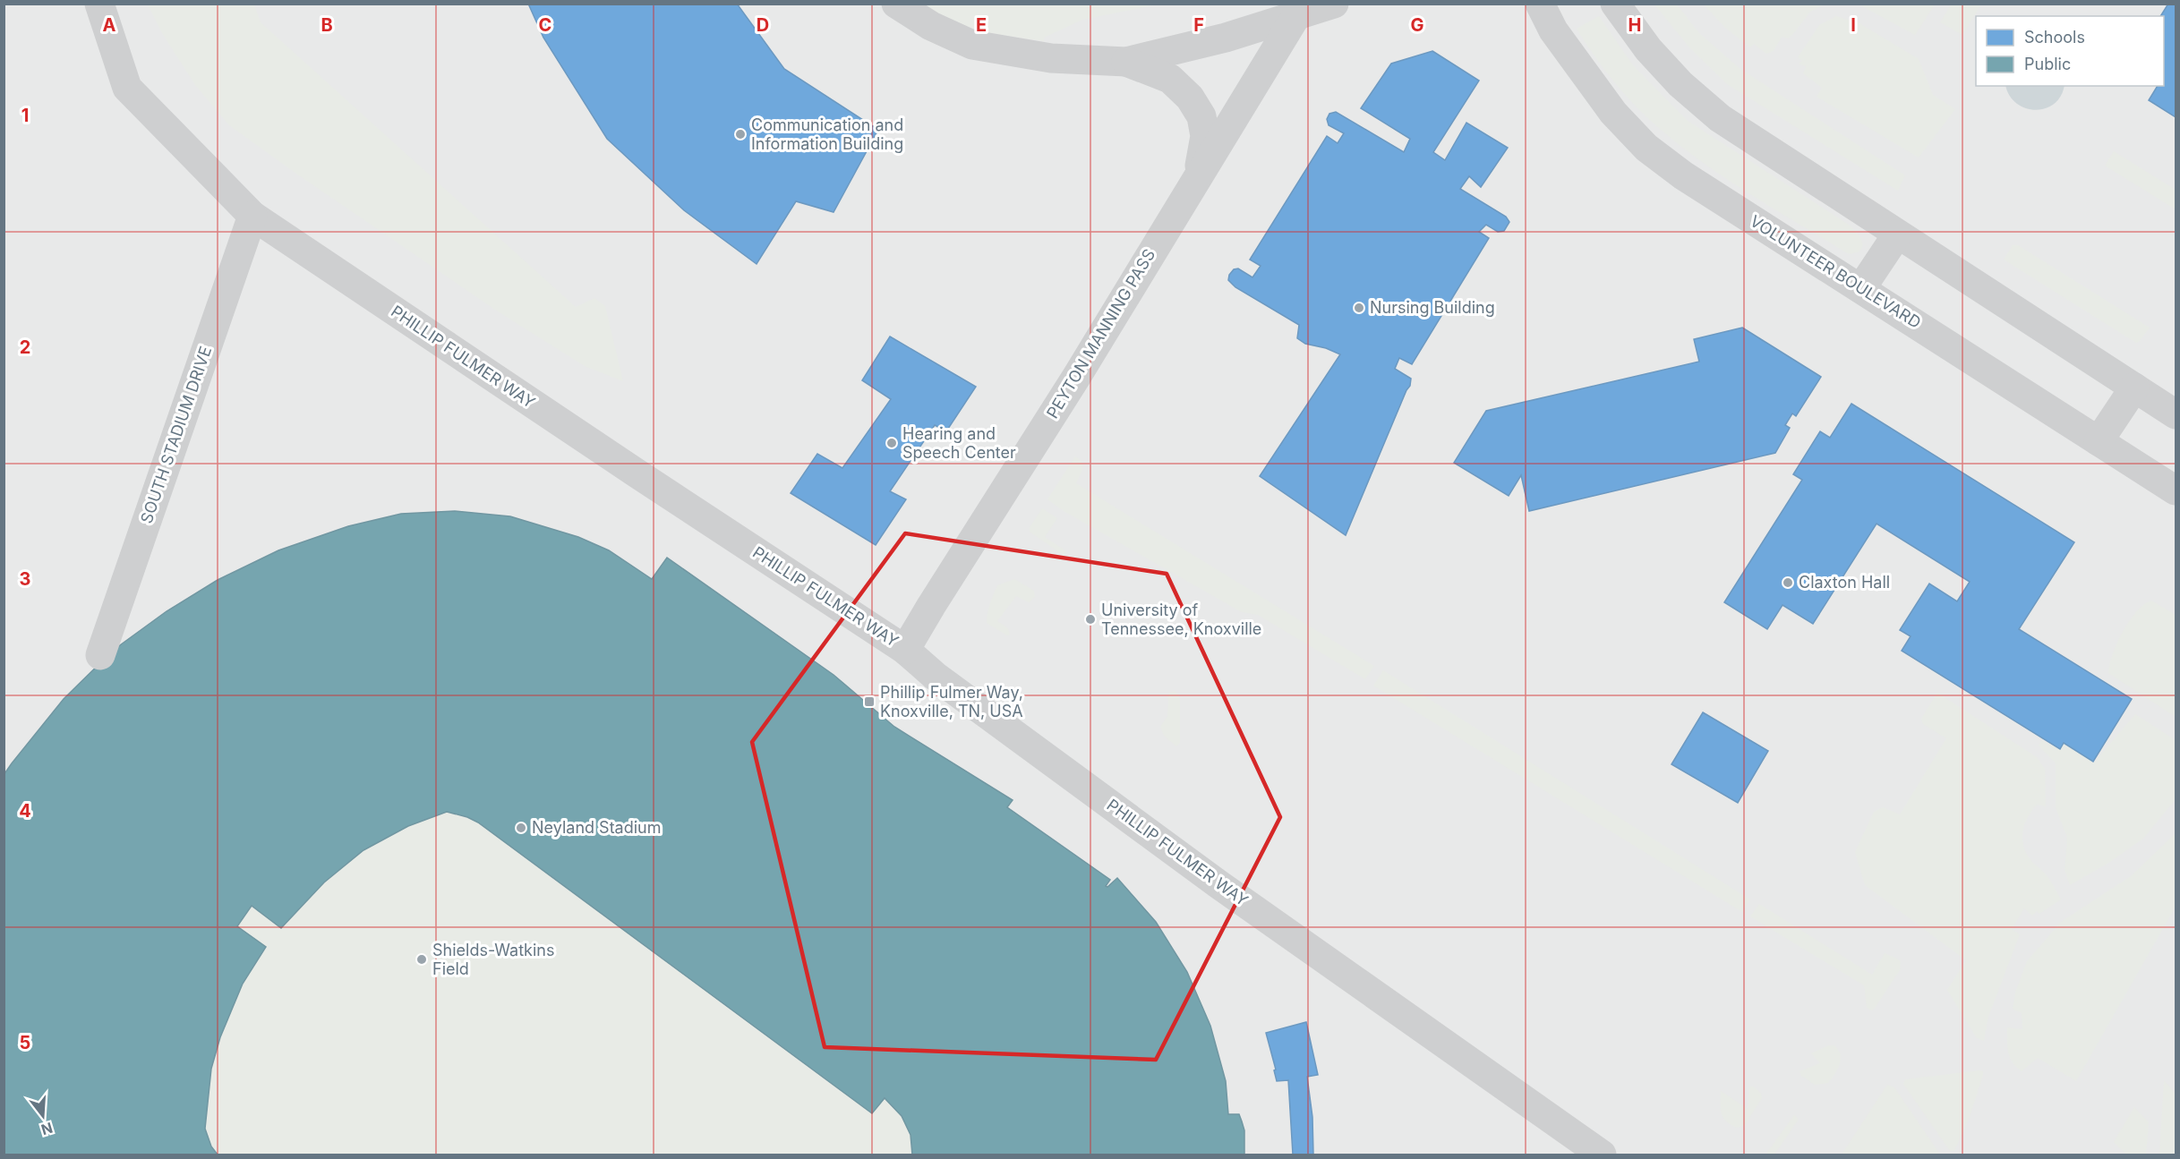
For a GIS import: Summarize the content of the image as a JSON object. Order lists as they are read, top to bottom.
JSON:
{
  "streets": {
    "street": [
      "VOLUNTEER BOULEVARD",
      "PEYTON MANNING PASS",
      "PHILLIP FULMER WAY",
      "SOUTH STADIUM DRIVE"
    ]
  },
  "crossings": [
    ["PEYTON MANNING PASS", "PHILLIP FULMER WAY"],
    ["PHILLIP FULMER WAY", "SOUTH STADIUM DRIVE"]
  ],
  "places": {
    "other": [
      "Communication and Information Building",
      "Nursing Building",
      "Hearing and Speech Center",
      "Claxton Hall",
      "University of Tennessee, Knoxville",
      "Neyland Stadium",
      "Shields-Watkins Field"
    ],
    "transit": ["Phillip Fulmer Way, Knoxville, TN, USA"]
  },
  "legend": ["Schools", "Public"],
  "north": "bottom",
  "grid": {
    "columns": [
      "A",
      "B",
      "C",
      "D",
      "E",
      "F",
      "G",
      "H",
      "I"
    ],
    "rows": [
      "1",
      "2",
      "3",
      "4",
      "5"
    ]
  }
}
